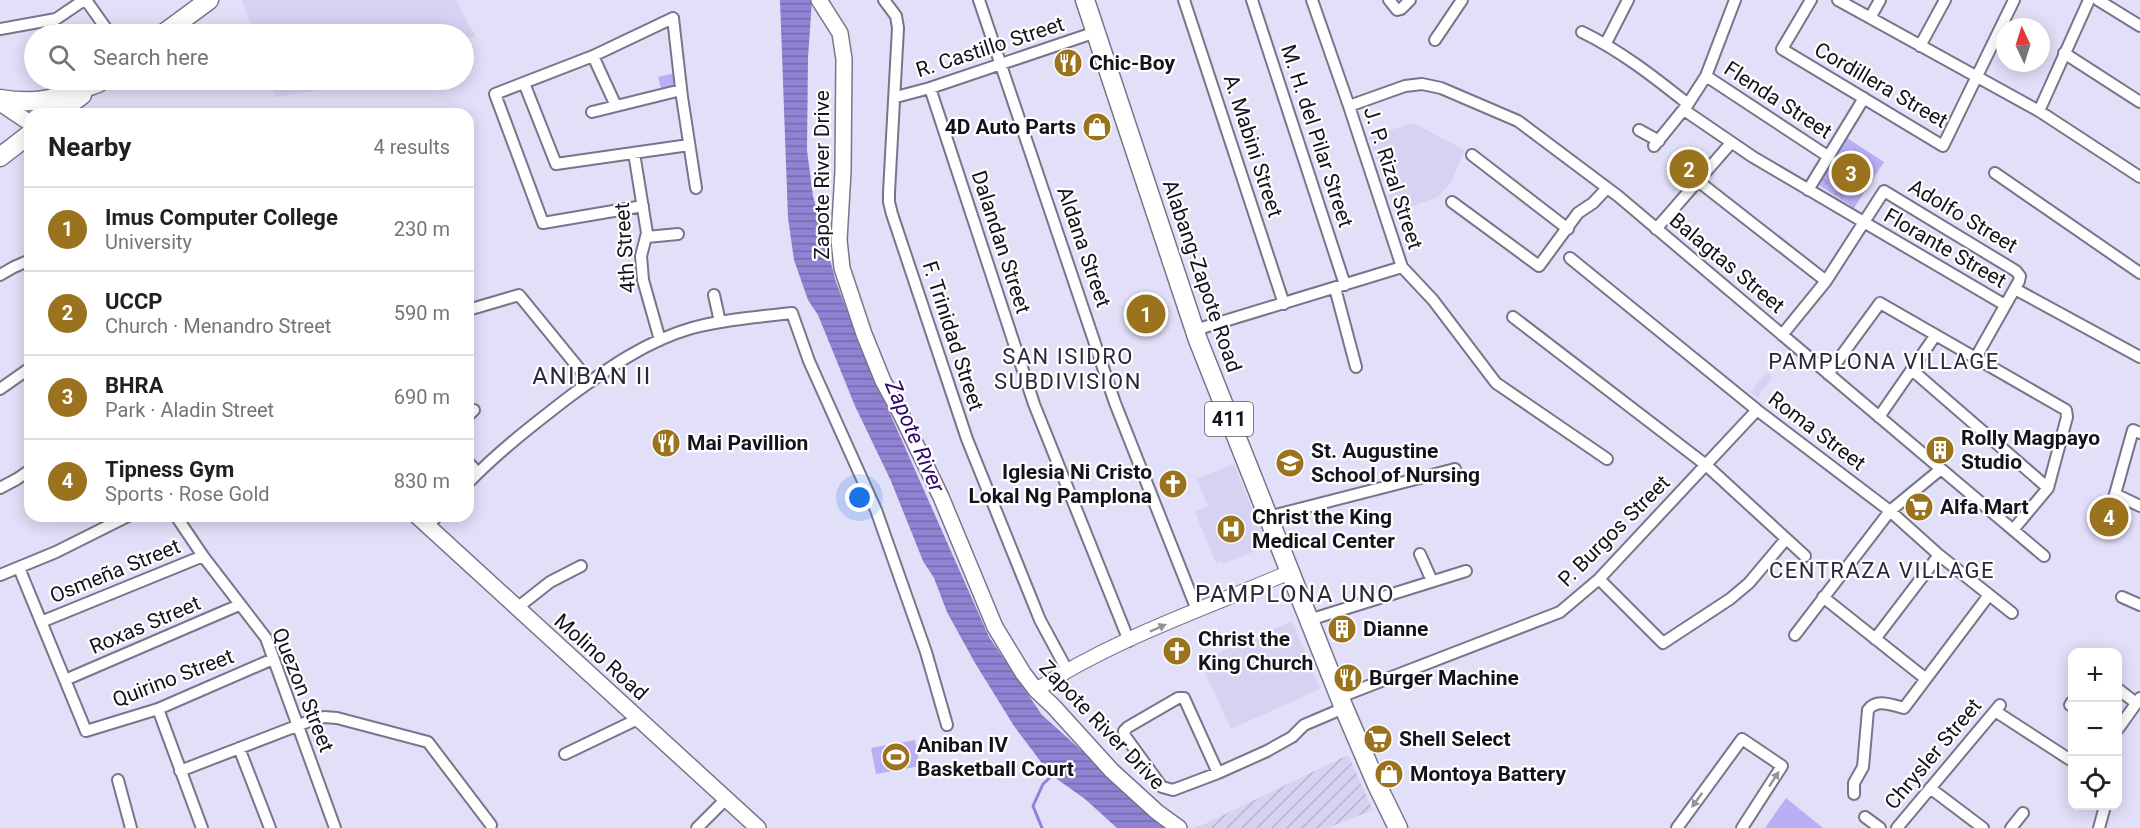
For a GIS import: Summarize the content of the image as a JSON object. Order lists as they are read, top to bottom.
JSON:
{
  "streets": {
    "highway": ["Alabang-Zapote Road", "411"],
    "main road": ["Zapote River Drive", "Molino Road"],
    "street": [
      "R. Castillo Street",
      "Cordillera Street",
      "Flenda Street",
      "M. H. del Pilar Street",
      "A. Mabini Street",
      "J. P. Rizal Street",
      "Adolfo Street",
      "Dalandan Street",
      "Aldana Street",
      "4th Street",
      "Florante Street",
      "Balagtas Street",
      "F. Trinidad Street",
      "Roma Street",
      "P. Burgos Street",
      "Osmeña Street",
      "Roxas Street",
      "Quirino Street",
      "Quezon Street",
      "Chrysler Street"
    ]
  },
  "crossings": [
    ["R. Castillo Street", "Dalandan Street"],
    ["R. Castillo Street", "Aldana Street"],
    ["R. Castillo Street", "Alabang-Zapote Road"],
    ["R. Castillo Street", "F. Trinidad Street"],
    ["M. H. del Pilar Street", "J. P. Rizal Street"],
    ["A. Mabini Street", "J. P. Rizal Street"],
    ["J. P. Rizal Street", "Balagtas Street"],
    ["J. P. Rizal Street", "Alabang-Zapote Road"],
    ["Adolfo Street", "Florante Street"],
    ["Alabang-Zapote Road", "P. Burgos Street"],
    ["Roma Street", "P. Burgos Street"],
    ["Osmeña Street", "Quezon Street"],
    ["Roxas Street", "Quirino Street"],
    ["Roxas Street", "Quezon Street"],
    ["Quirino Street", "Quezon Street"]
  ],
  "districts": [
    "SAN ISIDRO SUBDIVISION",
    "PAMPLONA VILLAGE",
    "ANIBAN II",
    "CENTRAZA VILLAGE",
    "PAMPLONA UNO"
  ],
  "water": ["Zapote River"],
  "places": {
    "restaurant": ["Chic-Boy", "Mai Pavillion", "Burger Machine"],
    "shop": ["4D Auto Parts", "Montoya Battery"],
    "building": ["Rolly Magpayo Studio", "Dianne"],
    "school or university": ["St. Augustine School of Nursing"],
    "church": ["Iglesia Ni Cristo Lokal Ng Pamplona", "Christ the King Church"],
    "supermarket": ["Alfa Mart", "Shell Select"],
    "hospital": ["Christ the King Medical Center"],
    "sports": ["Aniban IV Basketball Court"]
  },
  "north": "top",
  "page": {
    "search": "Search here",
    "heading": ["Nearby", "4 results"],
    "pins": [
      "2",
      "3",
      "1",
      "4"
    ],
    "list": [
      {
        "mark": "1",
        "name": "Imus Computer College",
        "note": "University",
        "value": "230 m"
      },
      {
        "mark": "2",
        "name": "UCCP",
        "note": "Church · Menandro Street",
        "value": "590 m"
      },
      {
        "mark": "3",
        "name": "BHRA",
        "note": "Park · Aladin Street",
        "value": "690 m"
      },
      {
        "mark": "4",
        "name": "Tipness Gym",
        "note": "Sports · Rose Gold",
        "value": "830 m"
      }
    ],
    "map_buttons": ["+", "−"]
  }
}
